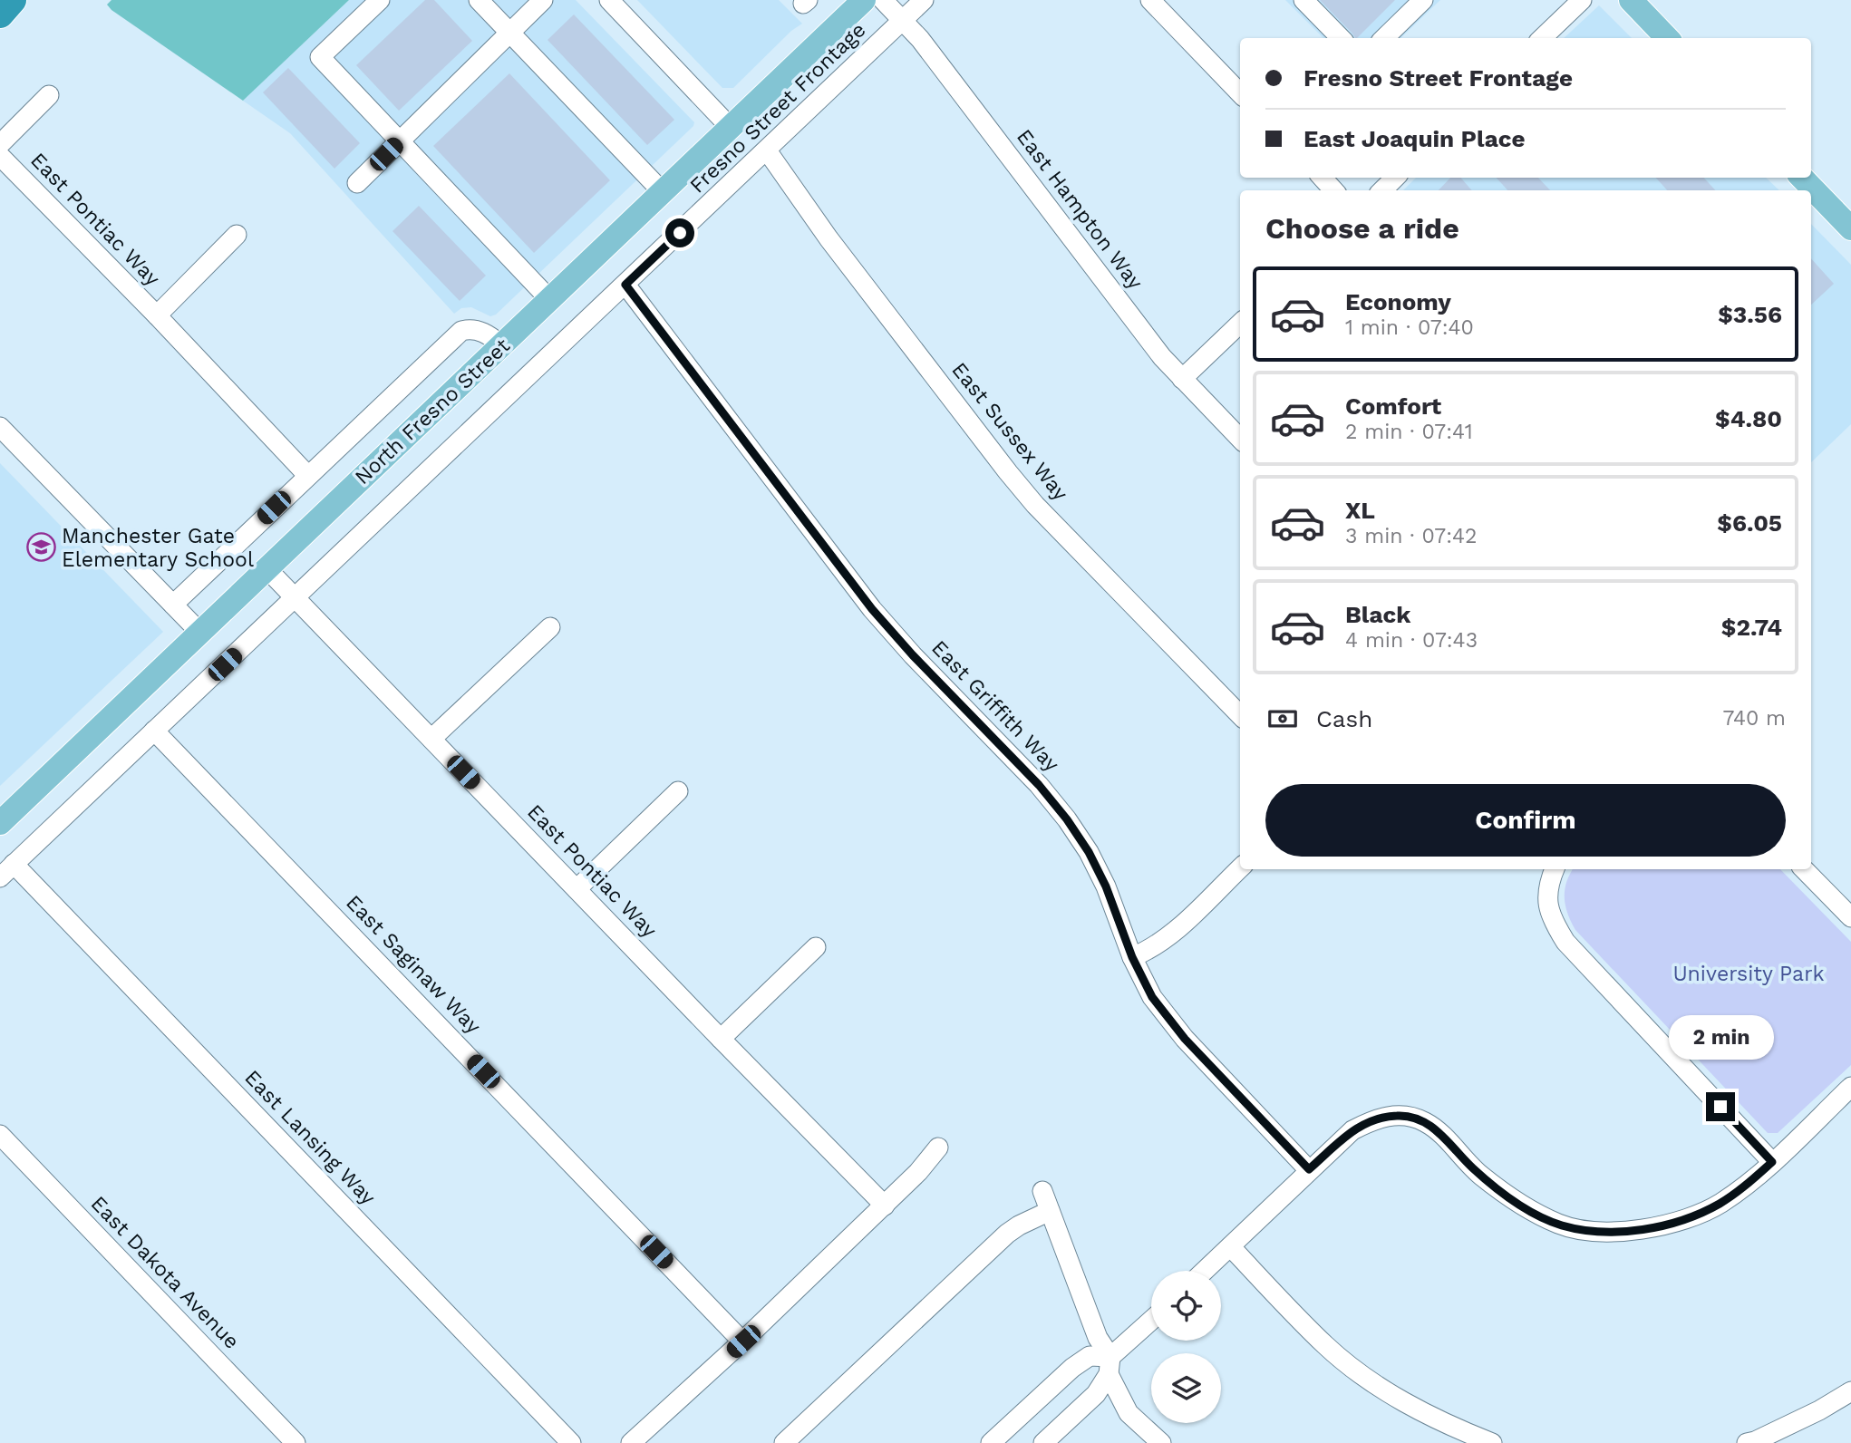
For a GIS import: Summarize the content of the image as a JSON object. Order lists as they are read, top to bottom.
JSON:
{
  "streets": {
    "main road": ["North Fresno Street"],
    "street": [
      "Fresno Street Frontage",
      "East Hampton Way",
      "East Pontiac Way",
      "East Sussex Way",
      "East Griffith Way",
      "East Saginaw Way",
      "East Lansing Way",
      "East Dakota Avenue"
    ]
  },
  "crossings": [
    ["Fresno Street Frontage", "East Hampton Way"],
    ["Fresno Street Frontage", "East Pontiac Way"],
    ["Fresno Street Frontage", "East Sussex Way"],
    ["Fresno Street Frontage", "East Griffith Way"],
    ["Fresno Street Frontage", "East Saginaw Way"],
    ["Fresno Street Frontage", "East Lansing Way"],
    ["East Pontiac Way", "North Fresno Street"]
  ],
  "parks": ["University Park"],
  "places": {
    "school or university": ["Manchester Gate Elementary School"]
  },
  "page": {
    "banner": ["Fresno Street Frontage", "East Joaquin Place"],
    "heading": "Choose a ride",
    "list": [
      {
        "name": "Economy",
        "note": "1 min · 07:40",
        "value": "$3.56"
      },
      {
        "name": "Comfort",
        "note": "2 min · 07:41",
        "value": "$4.80"
      },
      {
        "name": "XL",
        "note": "3 min · 07:42",
        "value": "$6.05"
      },
      {
        "name": "Black",
        "note": "4 min · 07:43",
        "value": "$2.74"
      }
    ],
    "pay": ["Cash", "740 m"],
    "buttons": "Confirm",
    "bubble": "2 min"
  }
}
